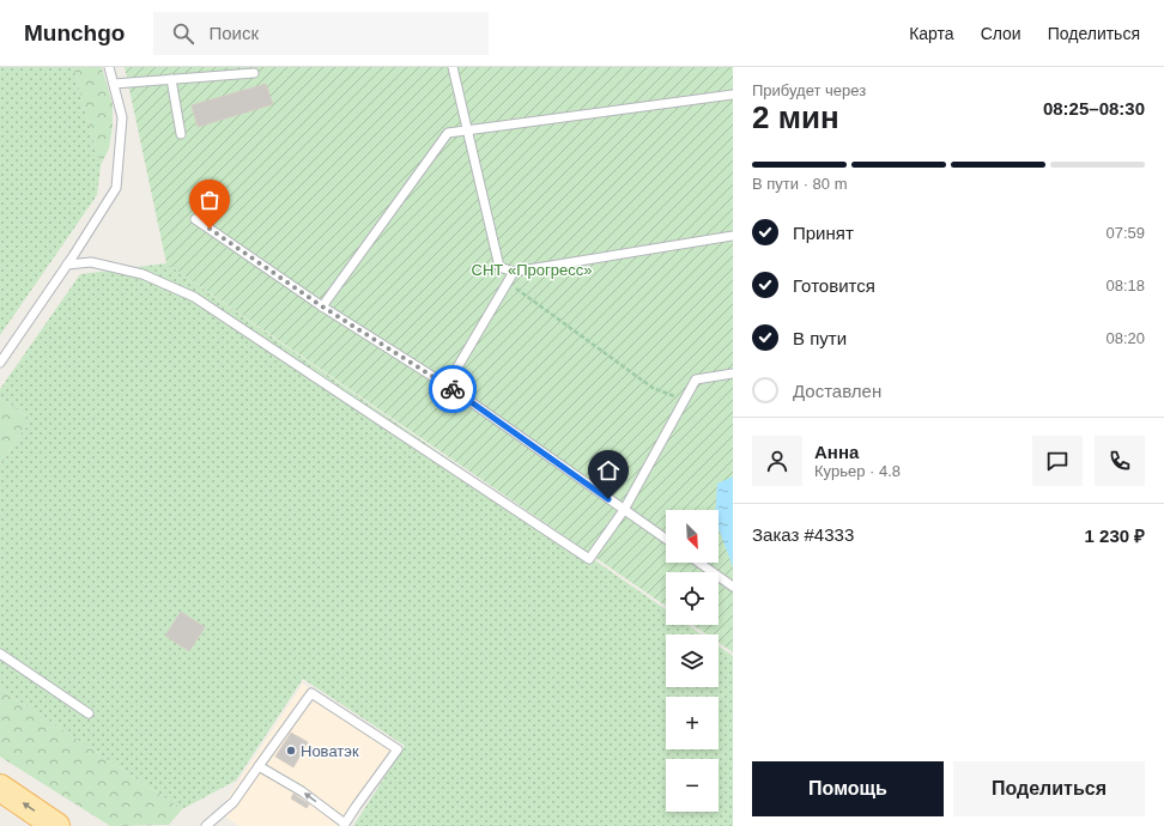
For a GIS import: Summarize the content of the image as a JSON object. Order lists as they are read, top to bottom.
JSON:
{
  "parks": ["СНТ «Прогресс»"],
  "places": ["Новатэк"],
  "north": "bottom right",
  "page": {
    "header": "Munchgo",
    "search": "Поиск",
    "nav": ["Карта", "Слои", "Поделиться"],
    "heading": ["2 мин", "Прибудет через", "08:25–08:30"],
    "panel": [
      "Анна",
      "Курьер · 4.8",
      "Заказ #4333",
      "1 230 ₽"
    ],
    "bar": "В пути · 80 m",
    "list": [
      ["Принят", "07:59"],
      ["Готовится", "08:18"],
      ["В пути", "08:20"],
      "Доставлен"
    ],
    "map_buttons": ["+", "−"],
    "buttons": ["Помощь", "Поделиться"]
  }
}
